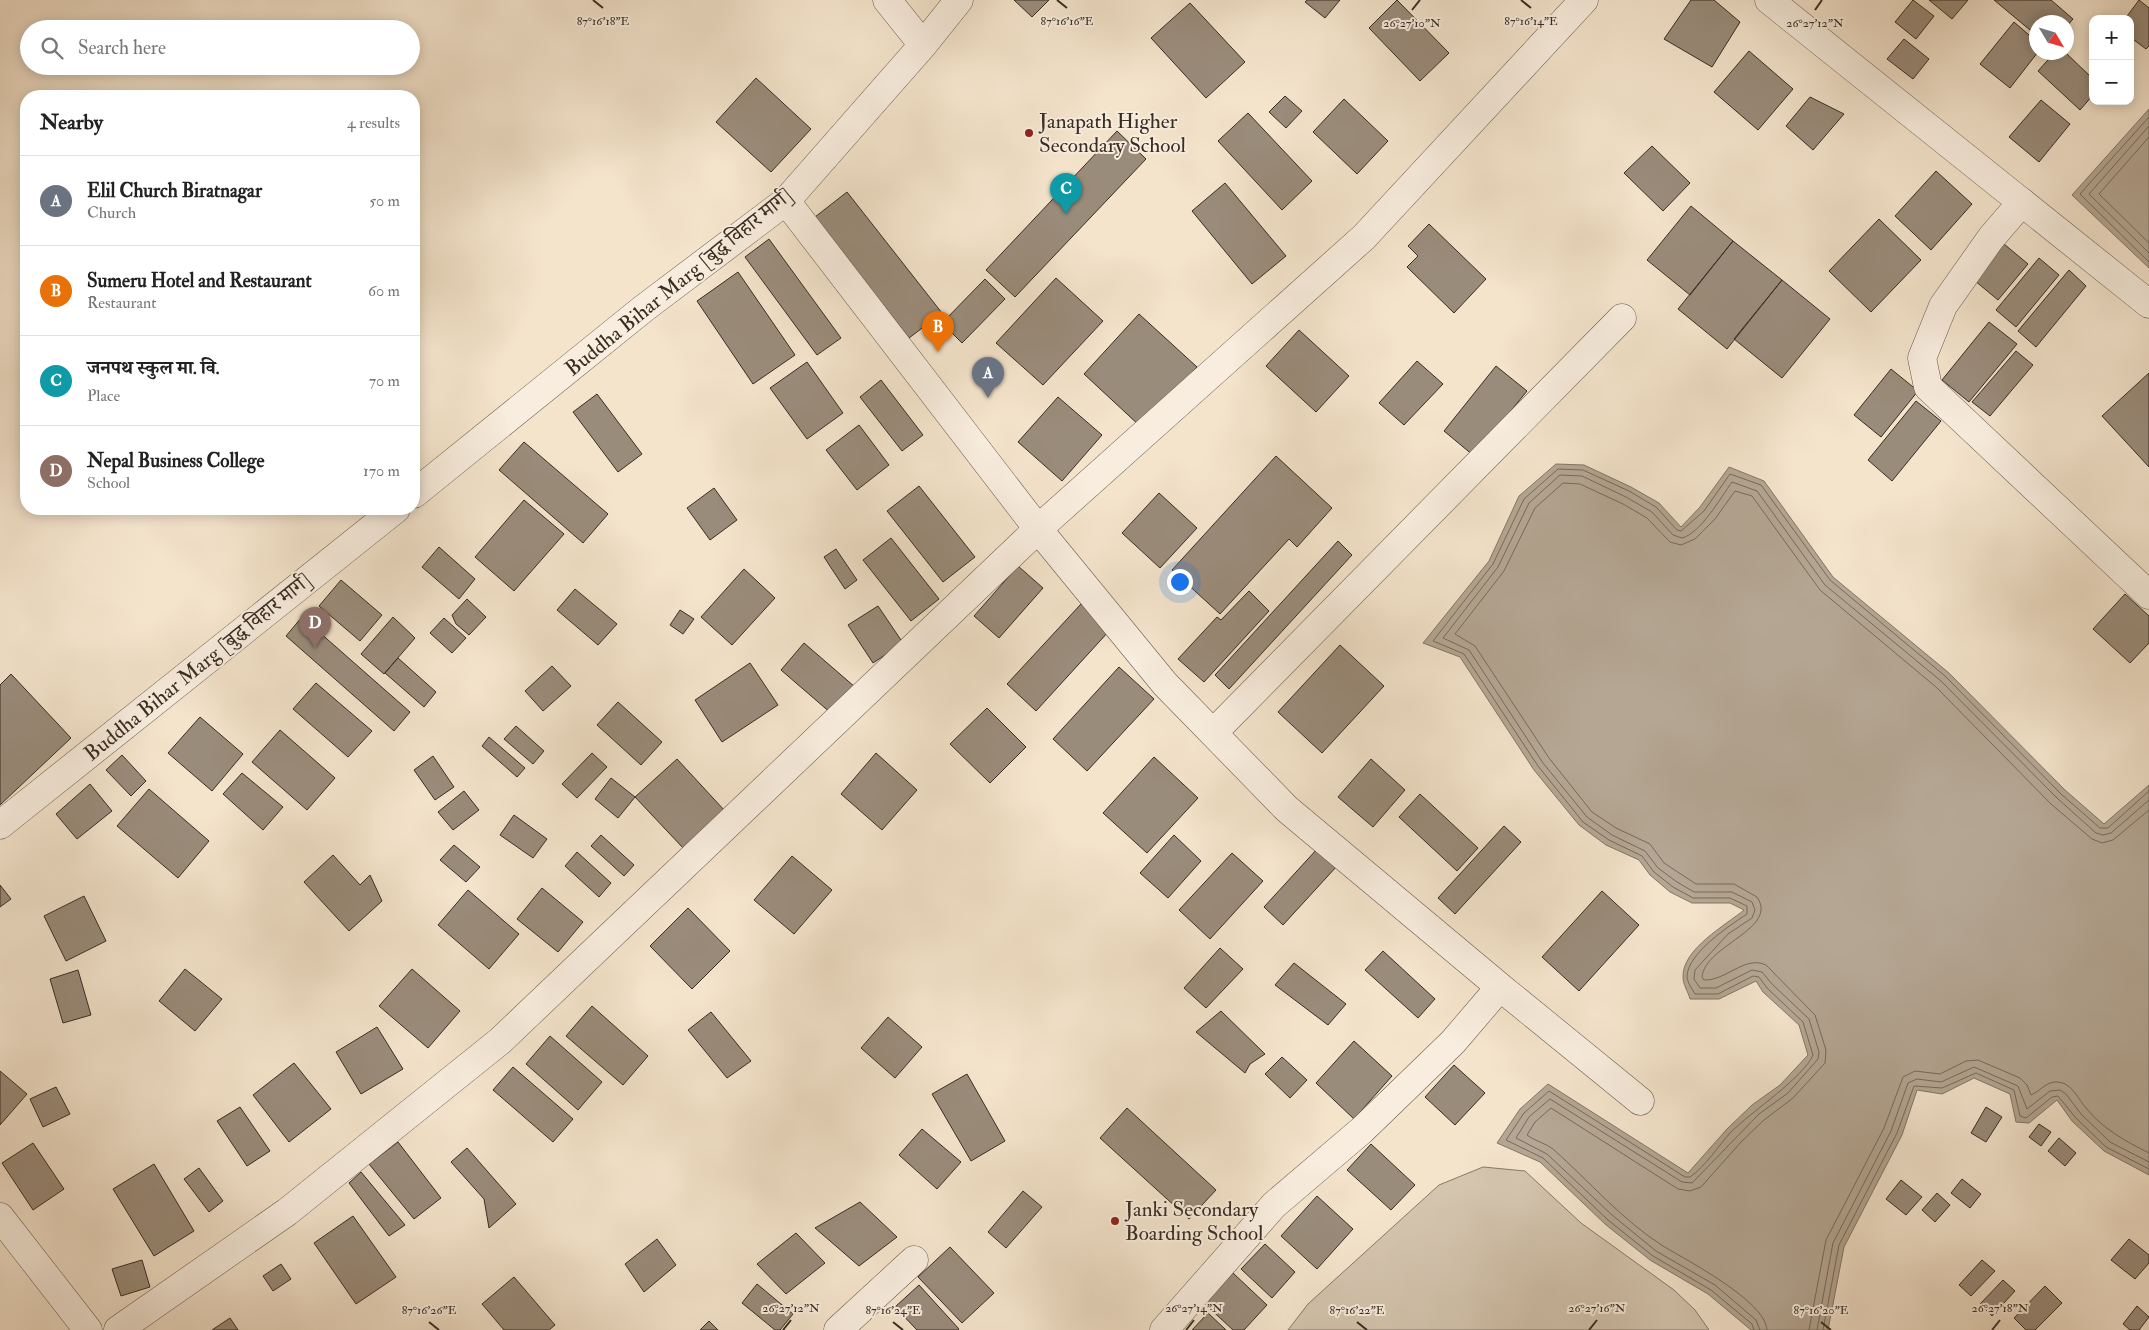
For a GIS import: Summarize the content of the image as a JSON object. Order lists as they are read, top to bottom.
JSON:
{
  "streets": {
    "street": ["Buddha Bihar Marg [बुद्ध विहार मार्ग]"]
  },
  "places": ["Janapath Higher Secondary School", "Janki Secondary Boarding School"],
  "north": "bottom right",
  "page": {
    "map_buttons": ["+", "−"],
    "search": "Search here",
    "heading": ["Nearby", "4 results"],
    "list": [
      {
        "mark": "A",
        "name": "Elil Church Biratnagar",
        "note": "Church",
        "value": "50 m"
      },
      {
        "mark": "B",
        "name": "Sumeru Hotel and Restaurant",
        "note": "Restaurant",
        "value": "60 m"
      },
      {
        "mark": "C",
        "name": "जनपथ स्कुल मा. वि.",
        "note": "Place",
        "value": "70 m"
      },
      {
        "mark": "D",
        "name": "Nepal Business College",
        "note": "School",
        "value": "170 m"
      }
    ],
    "pins": [
      "C",
      "B",
      "A",
      "D"
    ]
  },
  "coordinates": [
    "87°16'18\"E",
    "87°16'16\"E",
    "87°16'14\"E",
    "26°27'10\"N",
    "26°27'12\"N",
    "26°27'14\"N",
    "26°27'16\"N",
    "26°27'18\"N",
    "87°16'26\"E",
    "87°16'24\"E",
    "87°16'22\"E",
    "87°16'20\"E"
  ]
}
